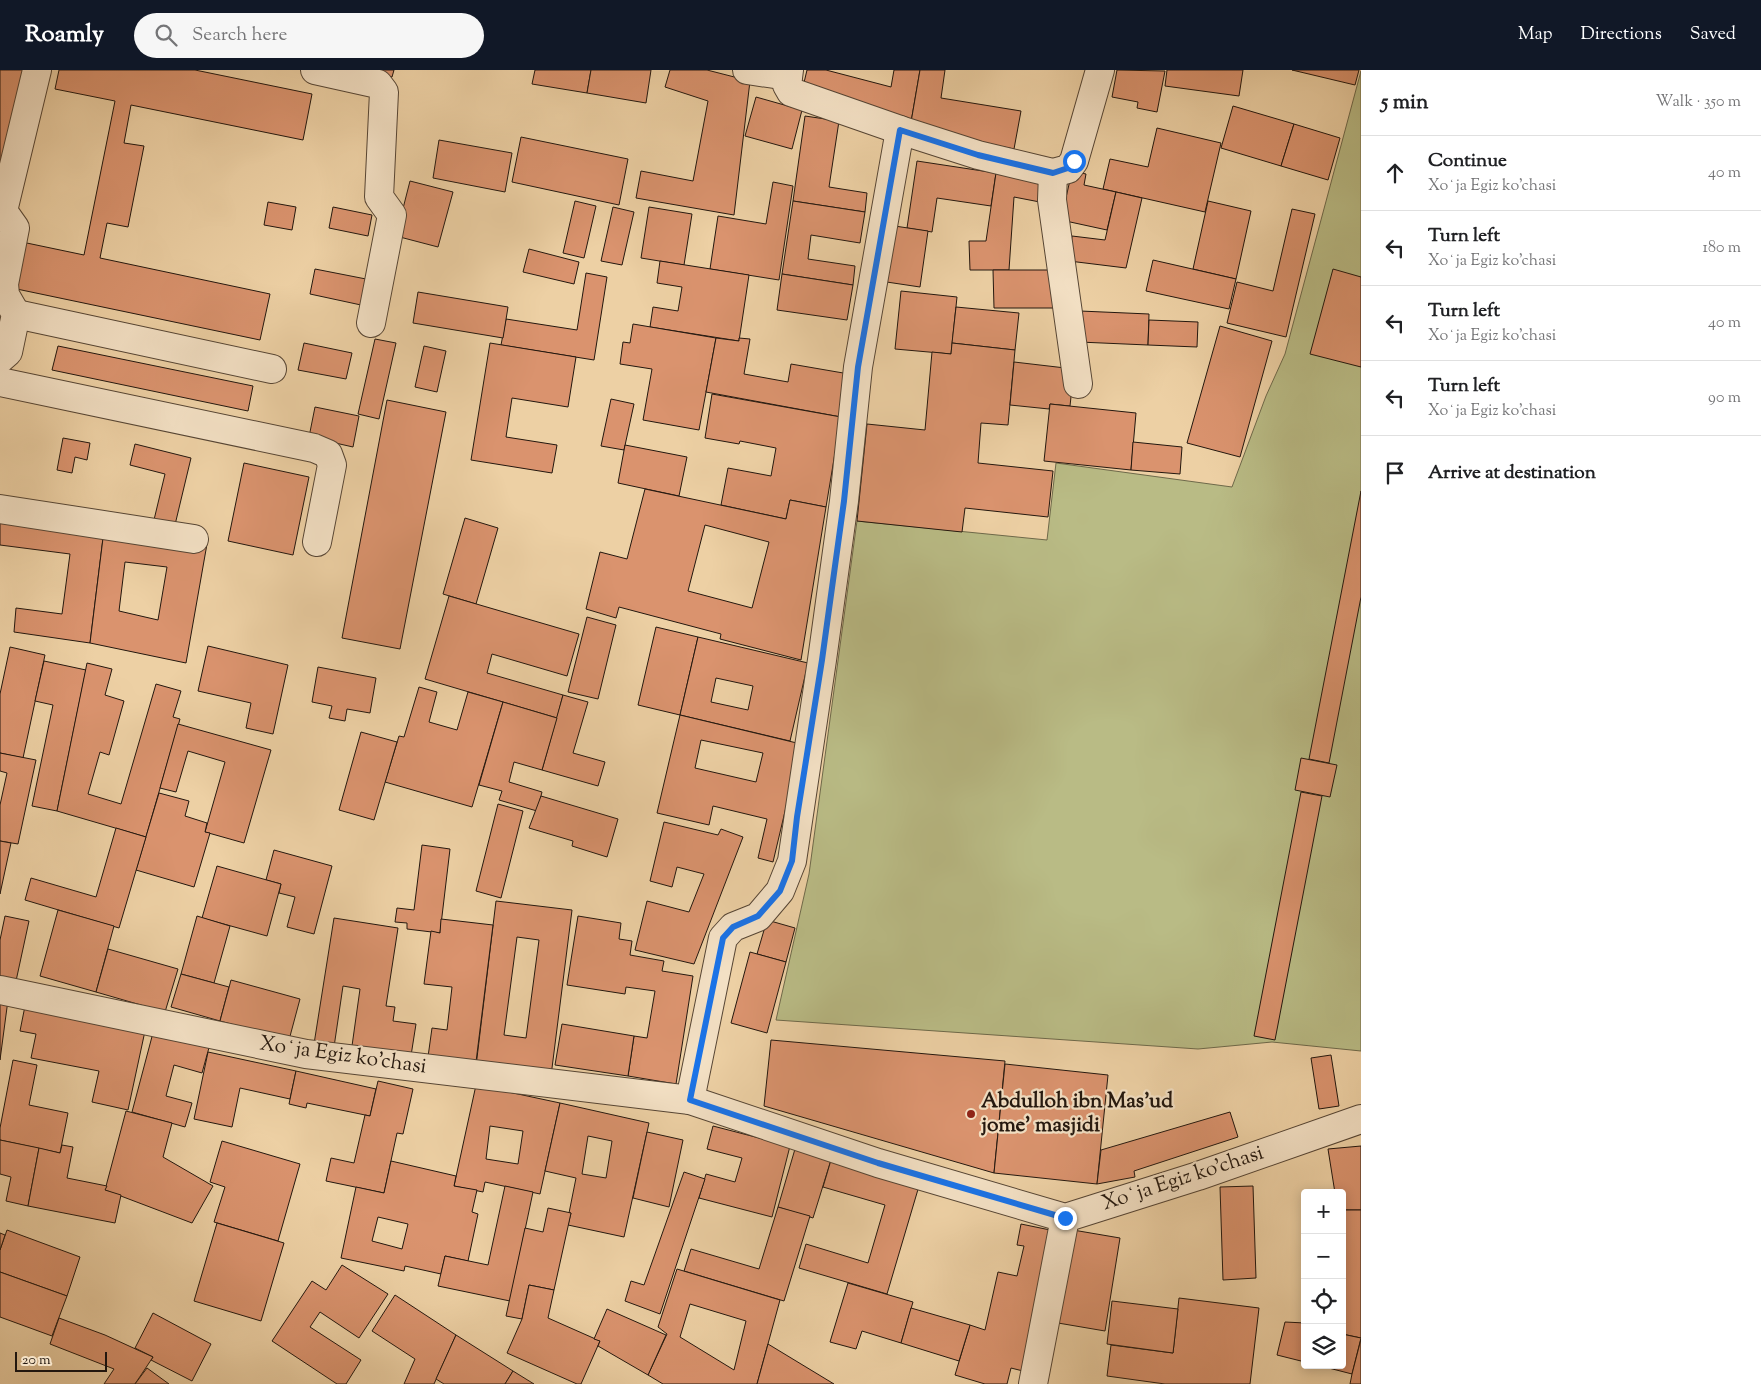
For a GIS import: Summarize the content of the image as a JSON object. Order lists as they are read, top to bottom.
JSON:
{
  "streets": {
    "street": ["Xoʻja Egiz ko'chasi"]
  },
  "places": ["Abdulloh ibn Mas'ud jome' masjidi"],
  "scale_bar": "20 m",
  "page": {
    "header": "Roamly",
    "search": "Search here",
    "nav": ["Map", "Directions", "Saved"],
    "heading": ["5 min", "Walk · 350 m"],
    "list": [
      ["Continue", "Xoʻja Egiz ko'chasi", "40 m"],
      ["Turn left", "Xoʻja Egiz ko'chasi", "180 m"],
      ["Turn left", "Xoʻja Egiz ko'chasi", "40 m"],
      ["Turn left", "Xoʻja Egiz ko'chasi", "90 m"],
      "Arrive at destination"
    ],
    "map_buttons": ["+", "−"],
    "scale": "20 m"
  }
}
